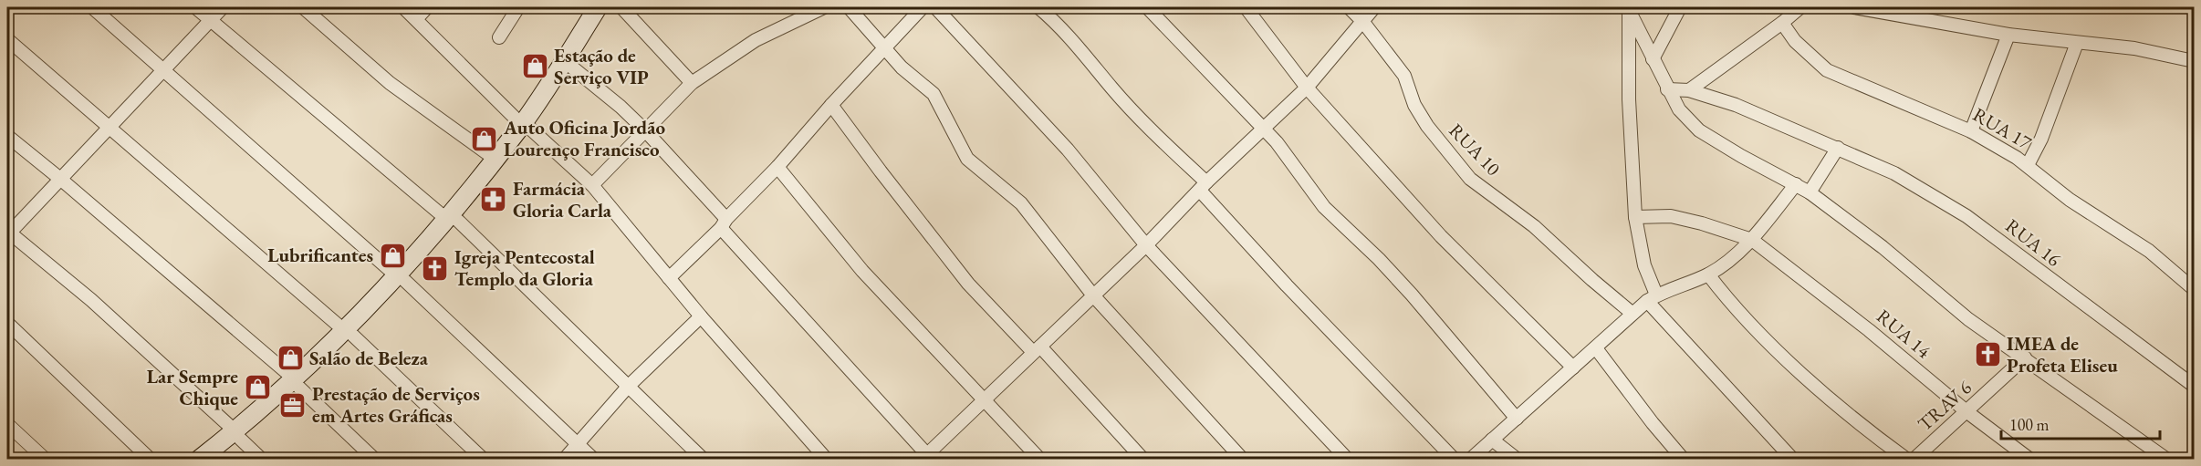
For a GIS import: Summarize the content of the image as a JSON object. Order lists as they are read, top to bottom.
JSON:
{
  "streets": {
    "street": [
      "RUA 17",
      "RUA 10",
      "RUA 16",
      "RUA 14",
      "TRAV 6"
    ]
  },
  "crossings": [
    ["RUA 14", "TRAV 6"]
  ],
  "places": {
    "shop": [
      "Estação de Serviço VIP",
      "Auto Oficina Jordão Lourenço Francisco",
      "Lubrificantes",
      "Salão de Beleza",
      "Lar Sempre Chique"
    ],
    "pharmacy": ["Farmácia Gloria Carla"],
    "church": ["Igreja Pentecostal Templo da Gloria", "IMEA de Profeta Eliseu"],
    "office": ["Prestação de Serviços em Artes Gráficas"]
  },
  "scale_bar": "100 m"
}
